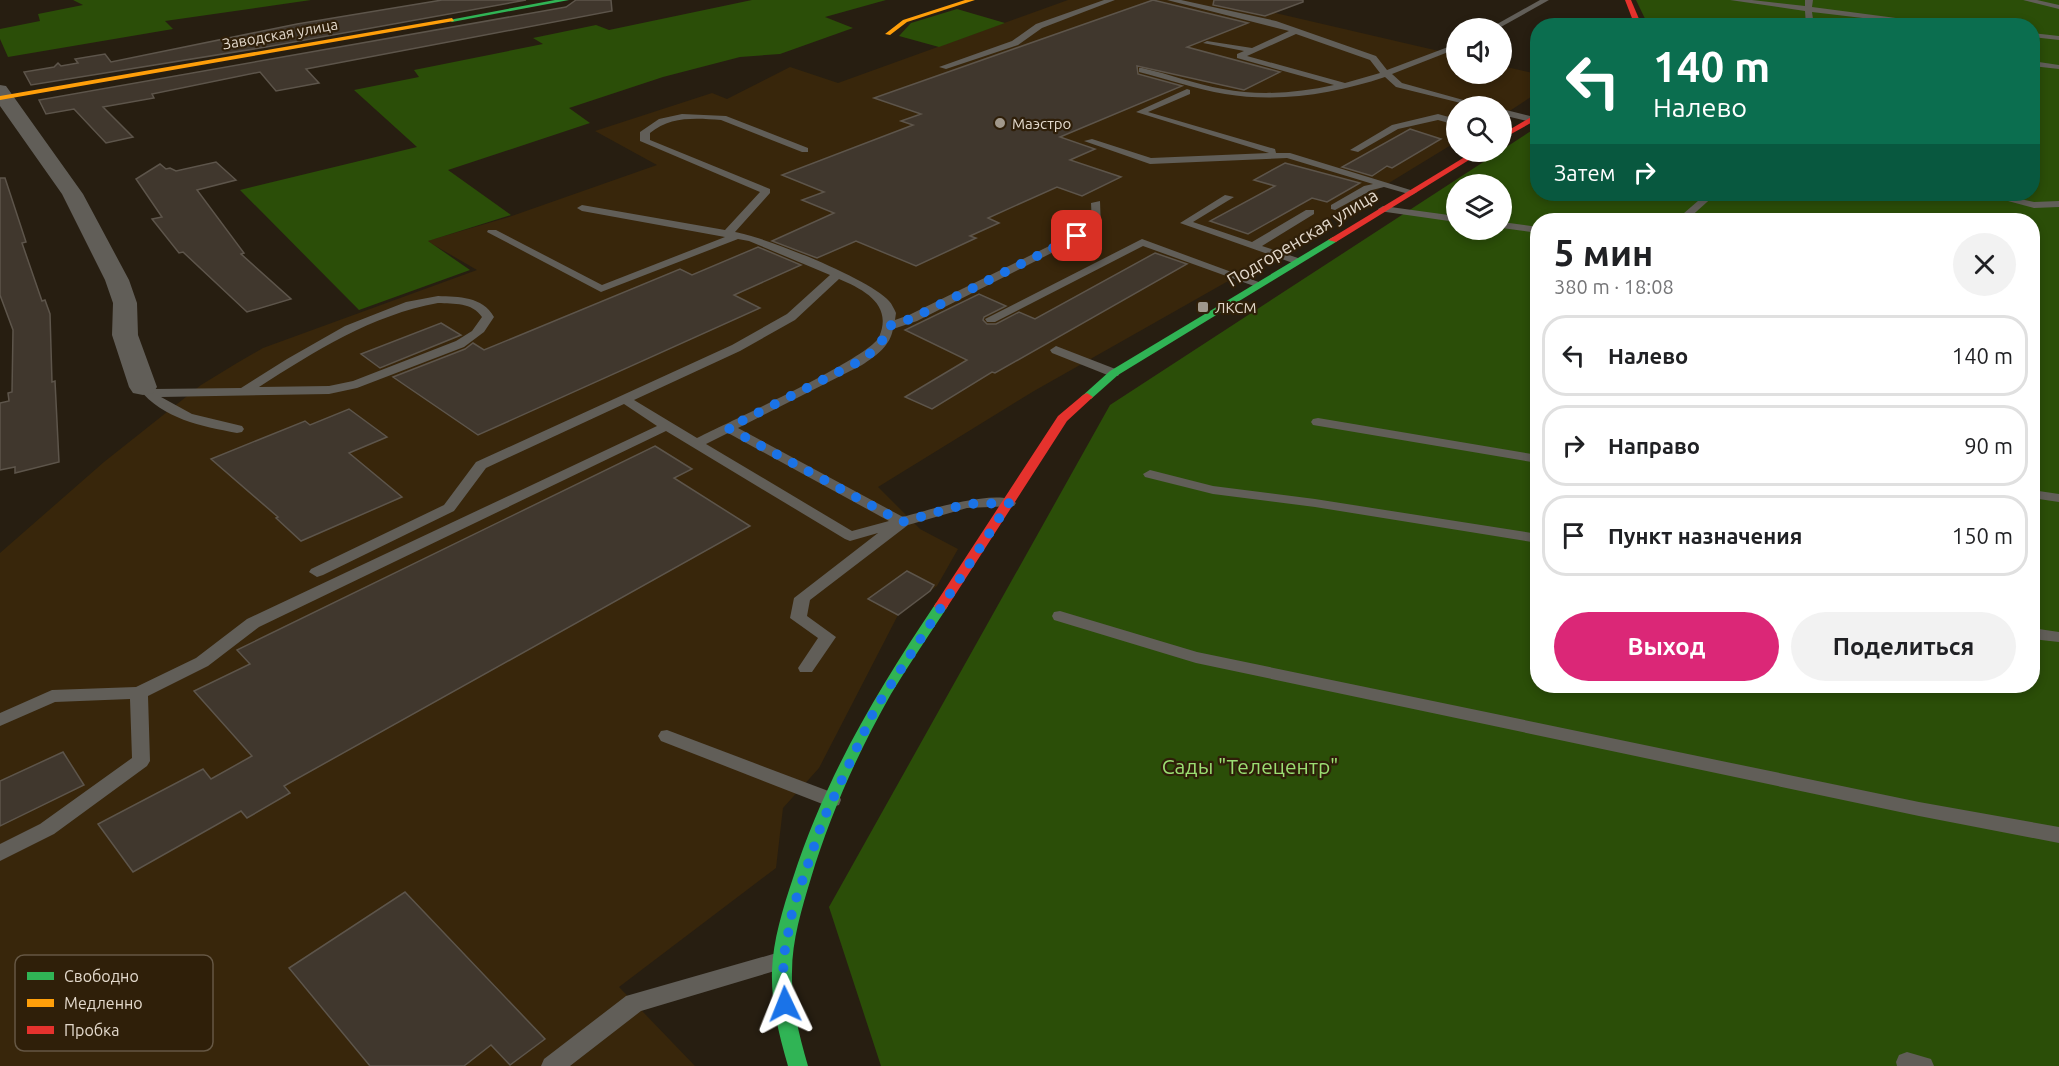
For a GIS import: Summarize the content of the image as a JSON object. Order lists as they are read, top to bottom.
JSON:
{
  "streets": {
    "street": ["Заводская улица", "Подгоренская улица"]
  },
  "parks": ["Сады \"Телецентр\""],
  "places": {
    "other": ["Маэстро"],
    "transit": ["ЛКСМ"]
  },
  "legend": ["Свободно", "Медленно", "Пробка"],
  "page": {
    "turn": ["140 m", "Налево"],
    "then": "Затем",
    "heading": ["5 мин", "380 m · 18:08"],
    "list": [
      {
        "name": "Налево",
        "value": "140 m"
      },
      {
        "name": "Направо",
        "value": "90 m"
      },
      {
        "name": "Пункт назначения",
        "value": "150 m"
      }
    ],
    "buttons": ["Выход", "Поделиться"]
  }
}
